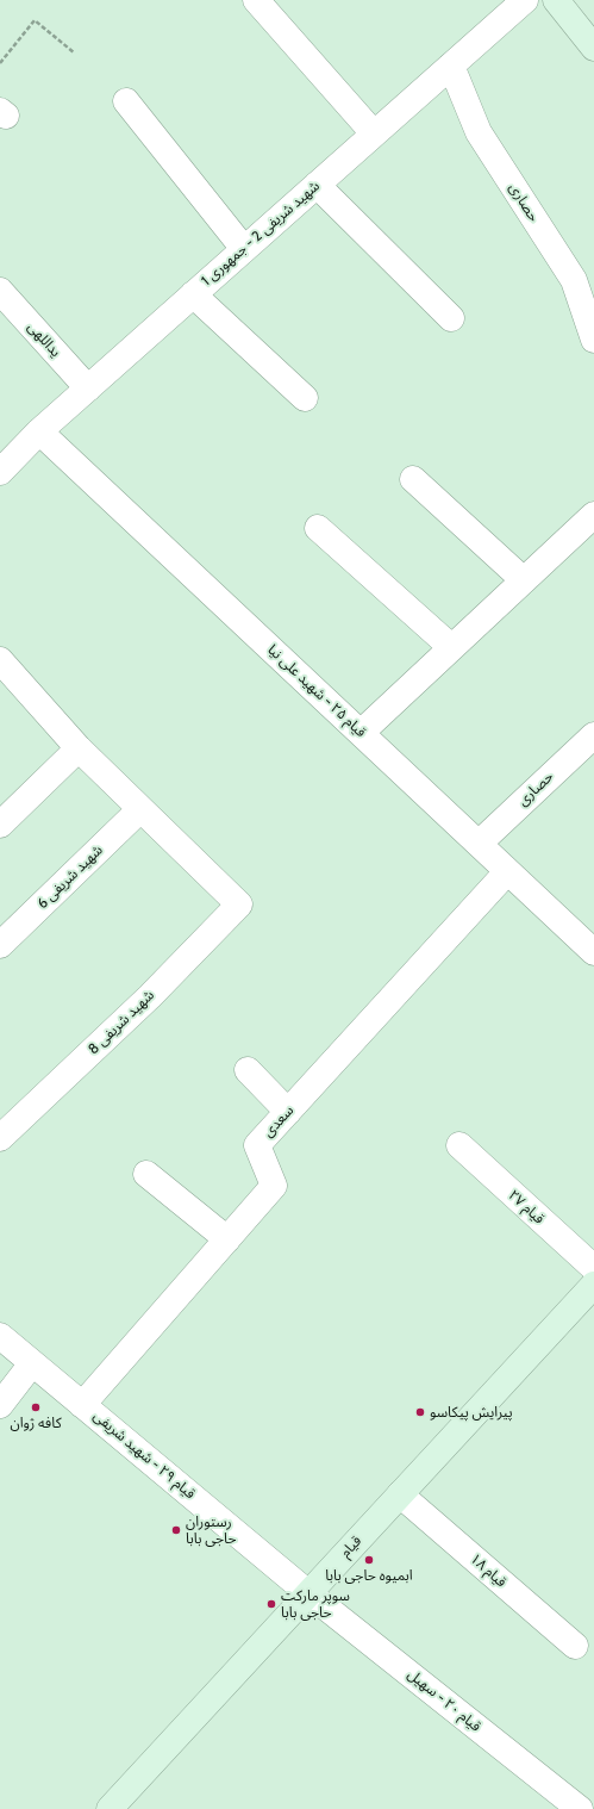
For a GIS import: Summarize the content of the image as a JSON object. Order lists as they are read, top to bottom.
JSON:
{
  "streets": {
    "main road": ["قیام"],
    "street": [
      "حصاری",
      "شهید شریفی 2 - جمهوری 1",
      "یداللهی",
      "قیام ۲۵ - شهید علی نیا",
      "شهید شریفی 6",
      "شهید شریفی 8",
      "سعدی",
      "قیام ۲۷",
      "قیام ۲۹ - شهید شریفی",
      "قیام ۱۸",
      "قیام ۲۰ - سهیل"
    ]
  },
  "crossings": [
    ["حصاری", "شهید شریفی 2 - جمهوری 1"],
    ["حصاری", "قیام ۲۵ - شهید علی نیا"],
    ["شهید شریفی 2 - جمهوری 1", "یداللهی"],
    ["شهید شریفی 2 - جمهوری 1", "قیام ۲۵ - شهید علی نیا"],
    ["قیام ۲۵ - شهید علی نیا", "سعدی"],
    ["شهید شریفی 6", "شهید شریفی 8"],
    ["سعدی", "قیام ۲۹ - شهید شریفی"],
    ["قیام ۲۹ - شهید شریفی", "قیام"],
    ["قیام ۲۹ - شهید شریفی", "قیام ۲۰ - سهیل"],
    ["قیام", "قیام ۱۸"],
    ["قیام", "قیام ۲۰ - سهیل"]
  ],
  "places": [
    "کافه ژوان",
    "پیرایش پیکاسو",
    "رستوران حاجی بابا",
    "ابمیوه حاجی بابا",
    "سوپر مارکت حاجی بابا"
  ]
}
